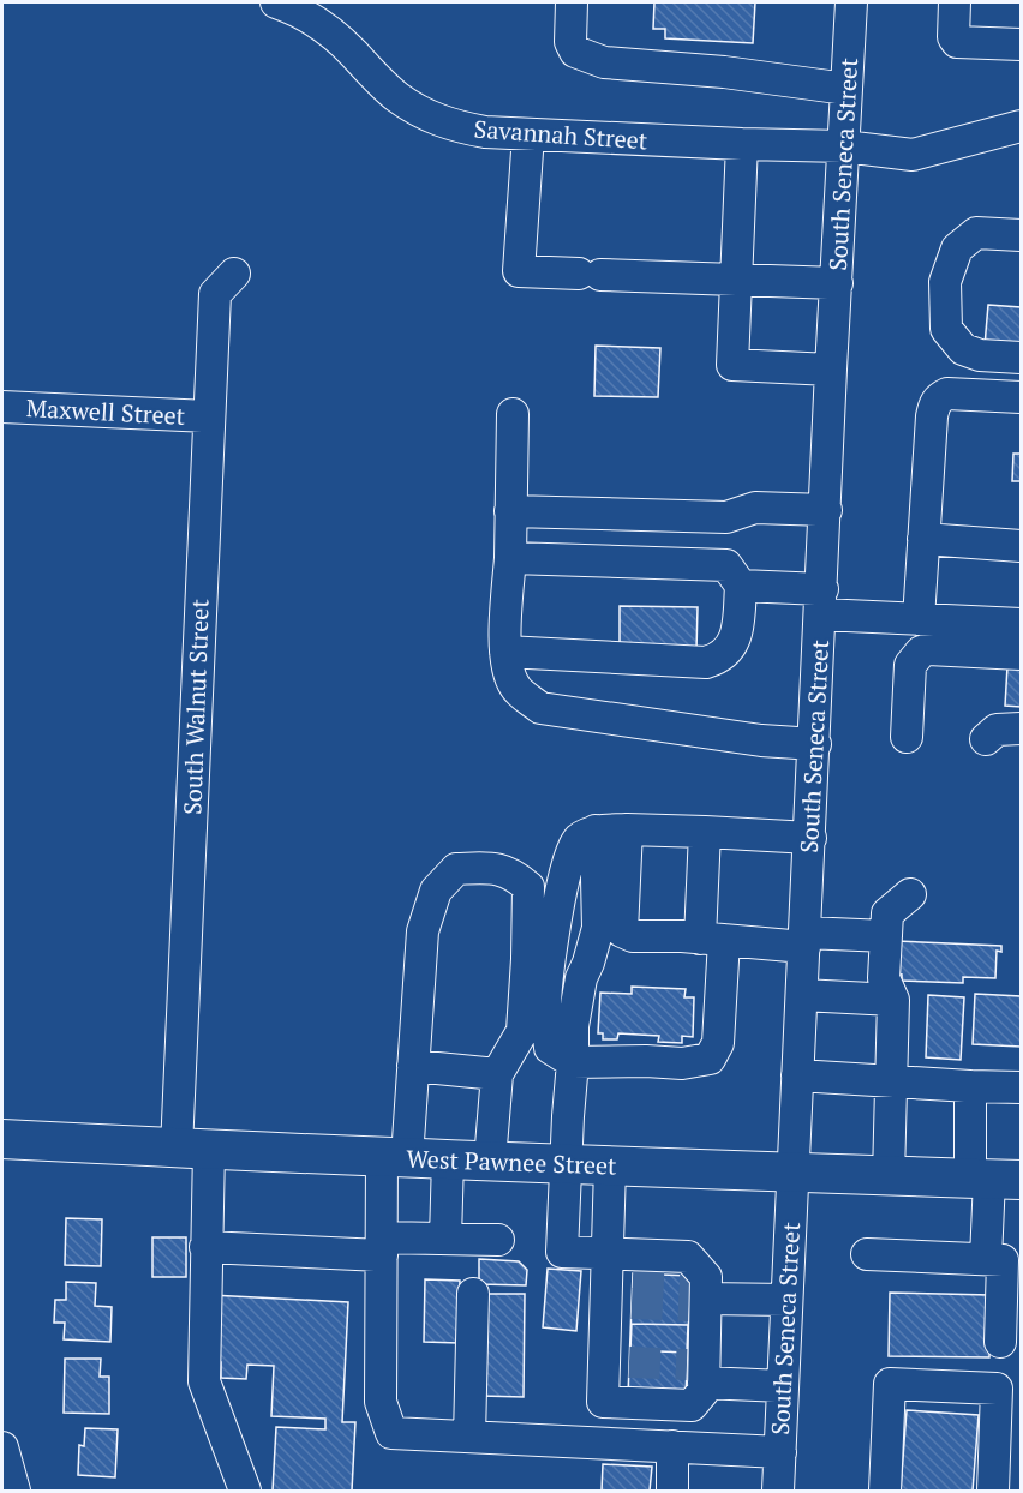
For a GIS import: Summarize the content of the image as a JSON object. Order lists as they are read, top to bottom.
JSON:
{
  "streets": {
    "main road": ["West Pawnee Street"],
    "street": [
      "Savannah Street",
      "South Seneca Street",
      "Maxwell Street",
      "South Walnut Street"
    ]
  },
  "crossings": [
    ["Savannah Street", "South Seneca Street"],
    ["South Seneca Street", "West Pawnee Street"],
    ["Maxwell Street", "South Walnut Street"],
    ["South Walnut Street", "West Pawnee Street"]
  ]
}
